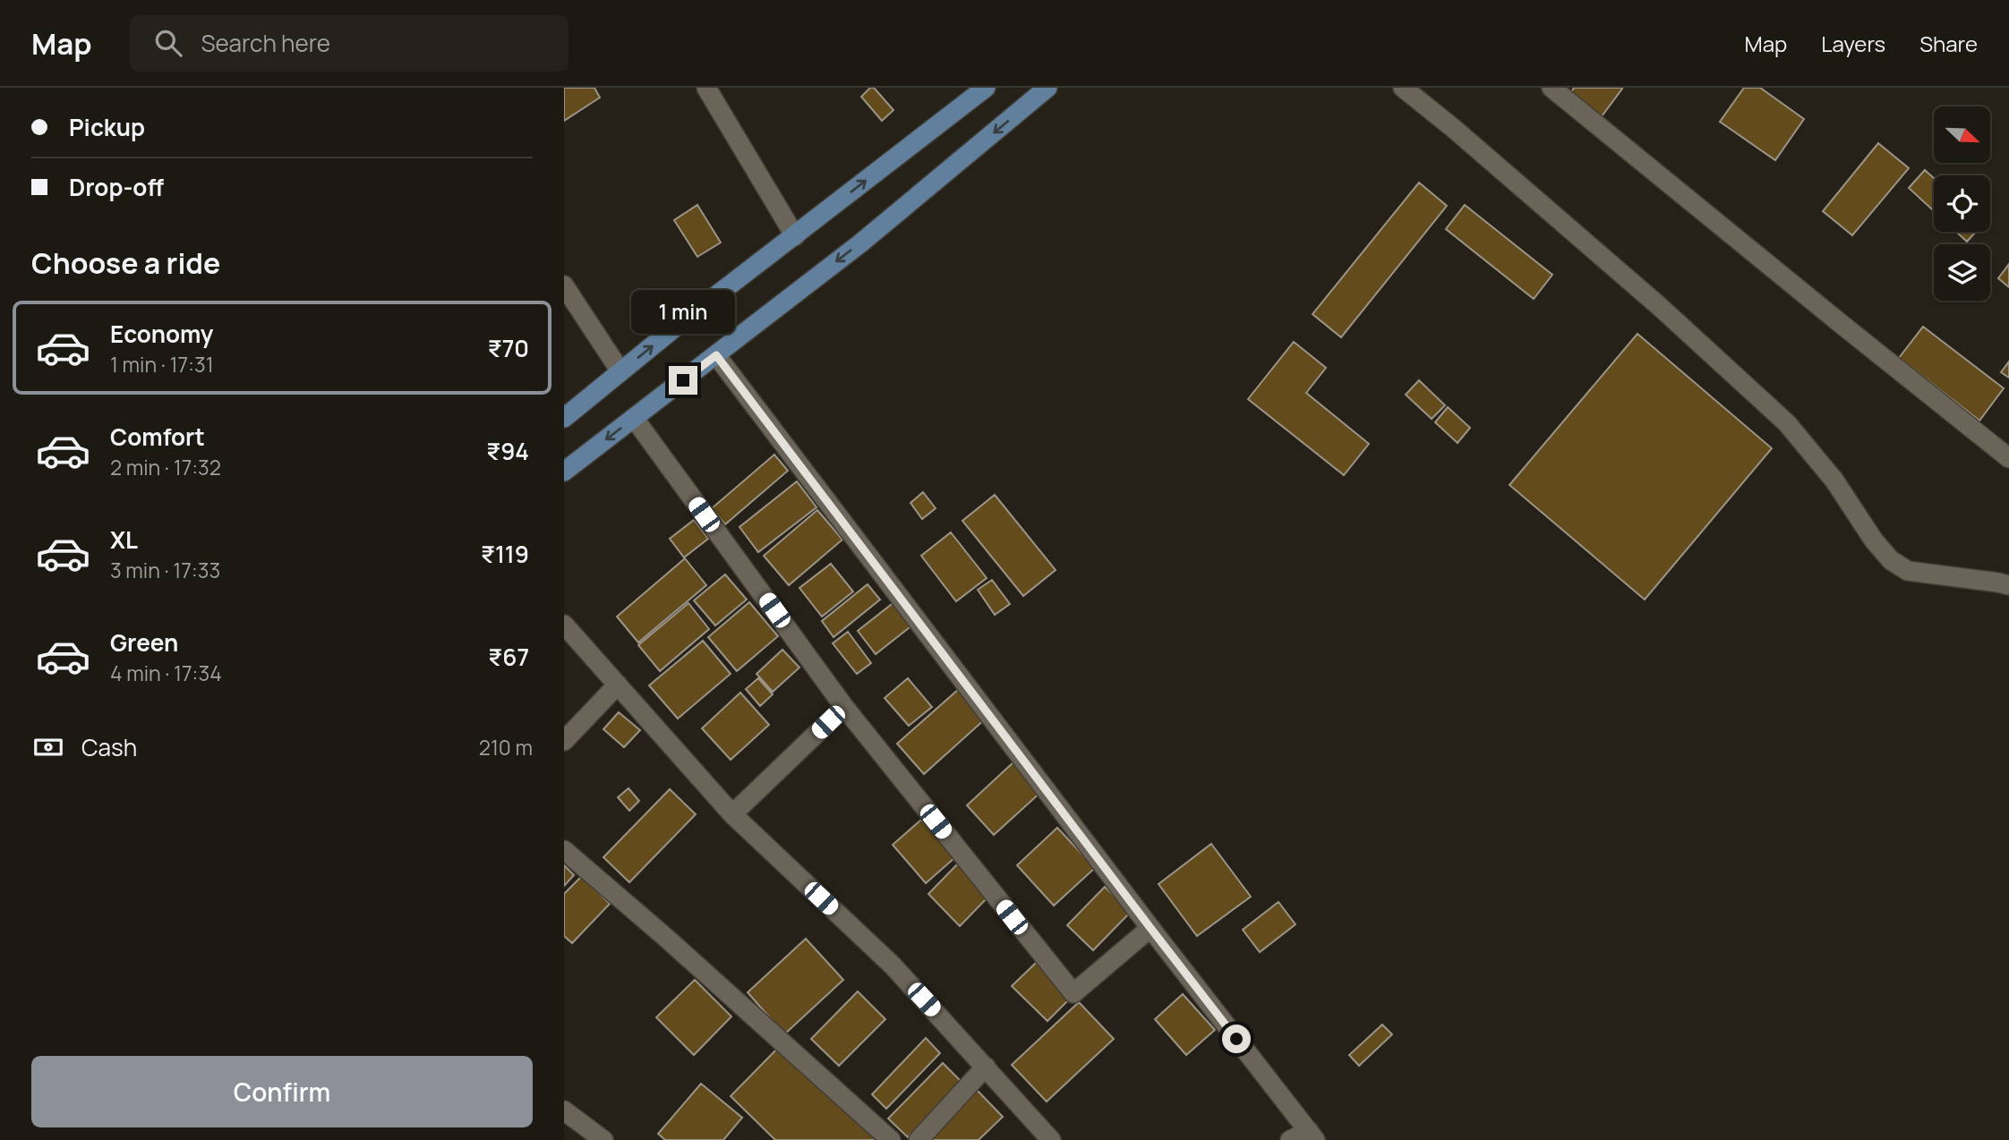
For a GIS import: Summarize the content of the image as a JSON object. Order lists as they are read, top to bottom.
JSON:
{
  "north": "bottom right",
  "page": {
    "header": "Map",
    "search": "Search here",
    "nav": ["Map", "Layers", "Share"],
    "banner": ["Pickup", "Drop-off"],
    "heading": "Choose a ride",
    "bubble": "1 min",
    "list": [
      {
        "name": "Economy",
        "note": "1 min · 17:31",
        "value": "₹70"
      },
      {
        "name": "Comfort",
        "note": "2 min · 17:32",
        "value": "₹94"
      },
      {
        "name": "XL",
        "note": "3 min · 17:33",
        "value": "₹119"
      },
      {
        "name": "Green",
        "note": "4 min · 17:34",
        "value": "₹67"
      }
    ],
    "pay": ["Cash", "210 m"],
    "buttons": "Confirm"
  }
}
